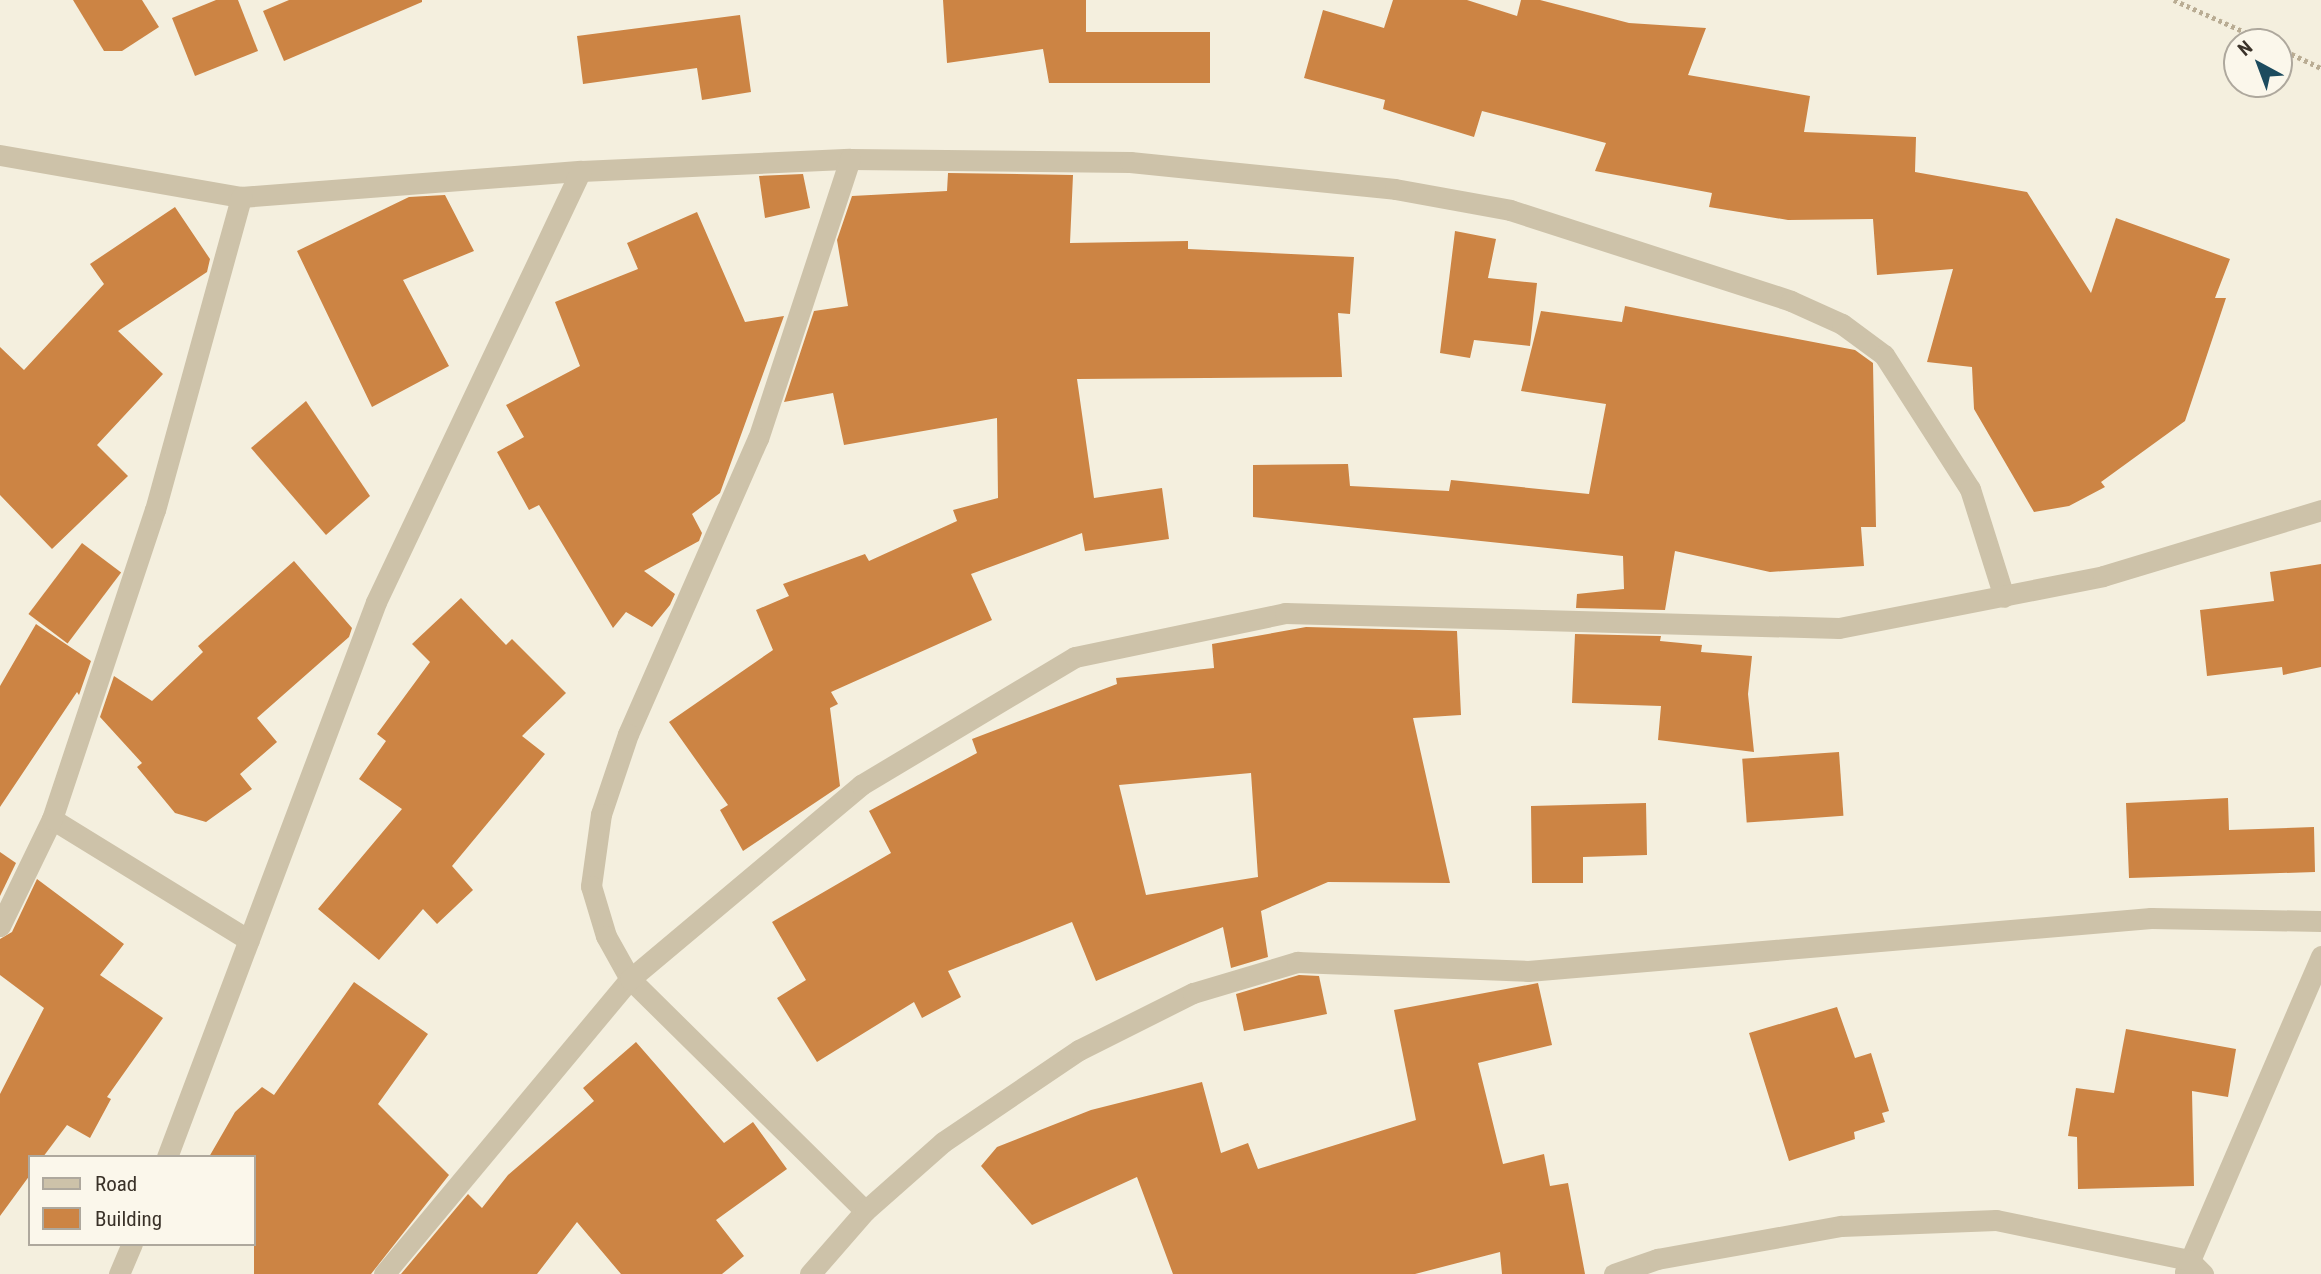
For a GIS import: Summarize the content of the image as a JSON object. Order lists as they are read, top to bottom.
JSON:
{
  "legend": ["Road", "Building"],
  "north": "top left"
}
